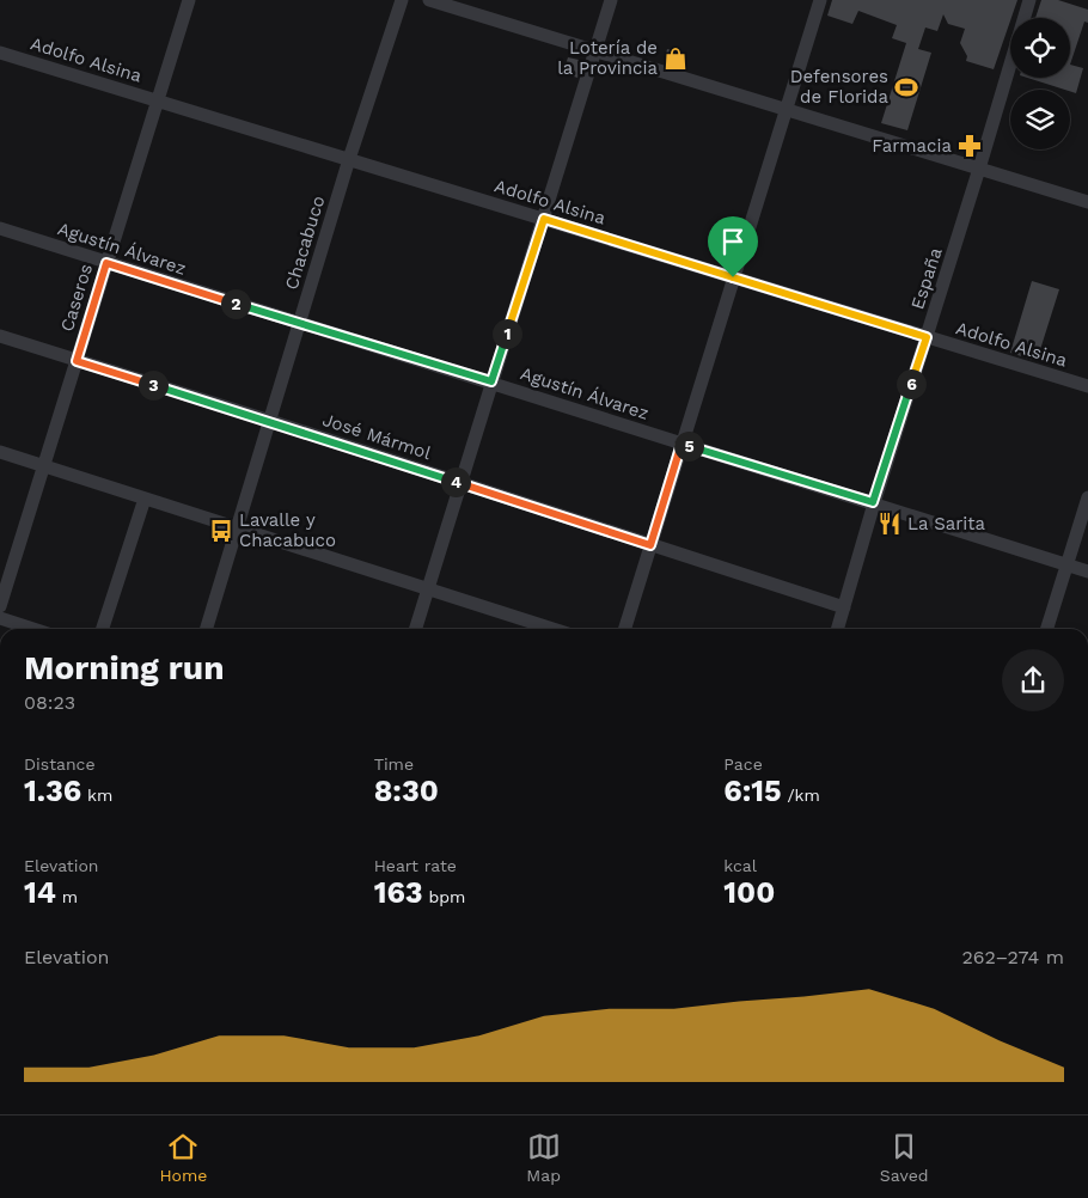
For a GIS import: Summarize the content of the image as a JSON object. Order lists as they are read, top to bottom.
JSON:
{
  "streets": {
    "street": [
      "Adolfo Alsina",
      "Chacabuco",
      "Agustín Álvarez",
      "España",
      "Caseros",
      "José Mármol"
    ]
  },
  "crossings": [
    ["Adolfo Alsina", "Chacabuco"],
    ["Adolfo Alsina", "España"],
    ["Adolfo Alsina", "Caseros"],
    ["Chacabuco", "Agustín Álvarez"],
    ["Chacabuco", "José Mármol"],
    ["Agustín Álvarez", "España"],
    ["Agustín Álvarez", "Caseros"],
    ["España", "José Mármol"],
    ["Caseros", "José Mármol"]
  ],
  "places": {
    "shop": ["Lotería de la Provincia"],
    "sports": ["Defensores de Florida"],
    "pharmacy": ["Farmacia"],
    "restaurant": ["La Sarita"],
    "bus stop": ["Lavalle y Chacabuco"]
  },
  "page": {
    "pins": [
      "2",
      "1",
      "6",
      "3",
      "5",
      "4"
    ],
    "heading": ["Morning run", "08:23"],
    "stats": [
      ["Distance", "1.36 km"],
      ["Time", "8:30"],
      ["Pace", "6:15 /km"],
      ["Elevation", "14 m"],
      ["Heart rate", "163 bpm"],
      ["kcal", "100"]
    ],
    "chart": ["Elevation", "262–274 m"],
    "tabs": ["Home", "Map", "Saved"]
  }
}
